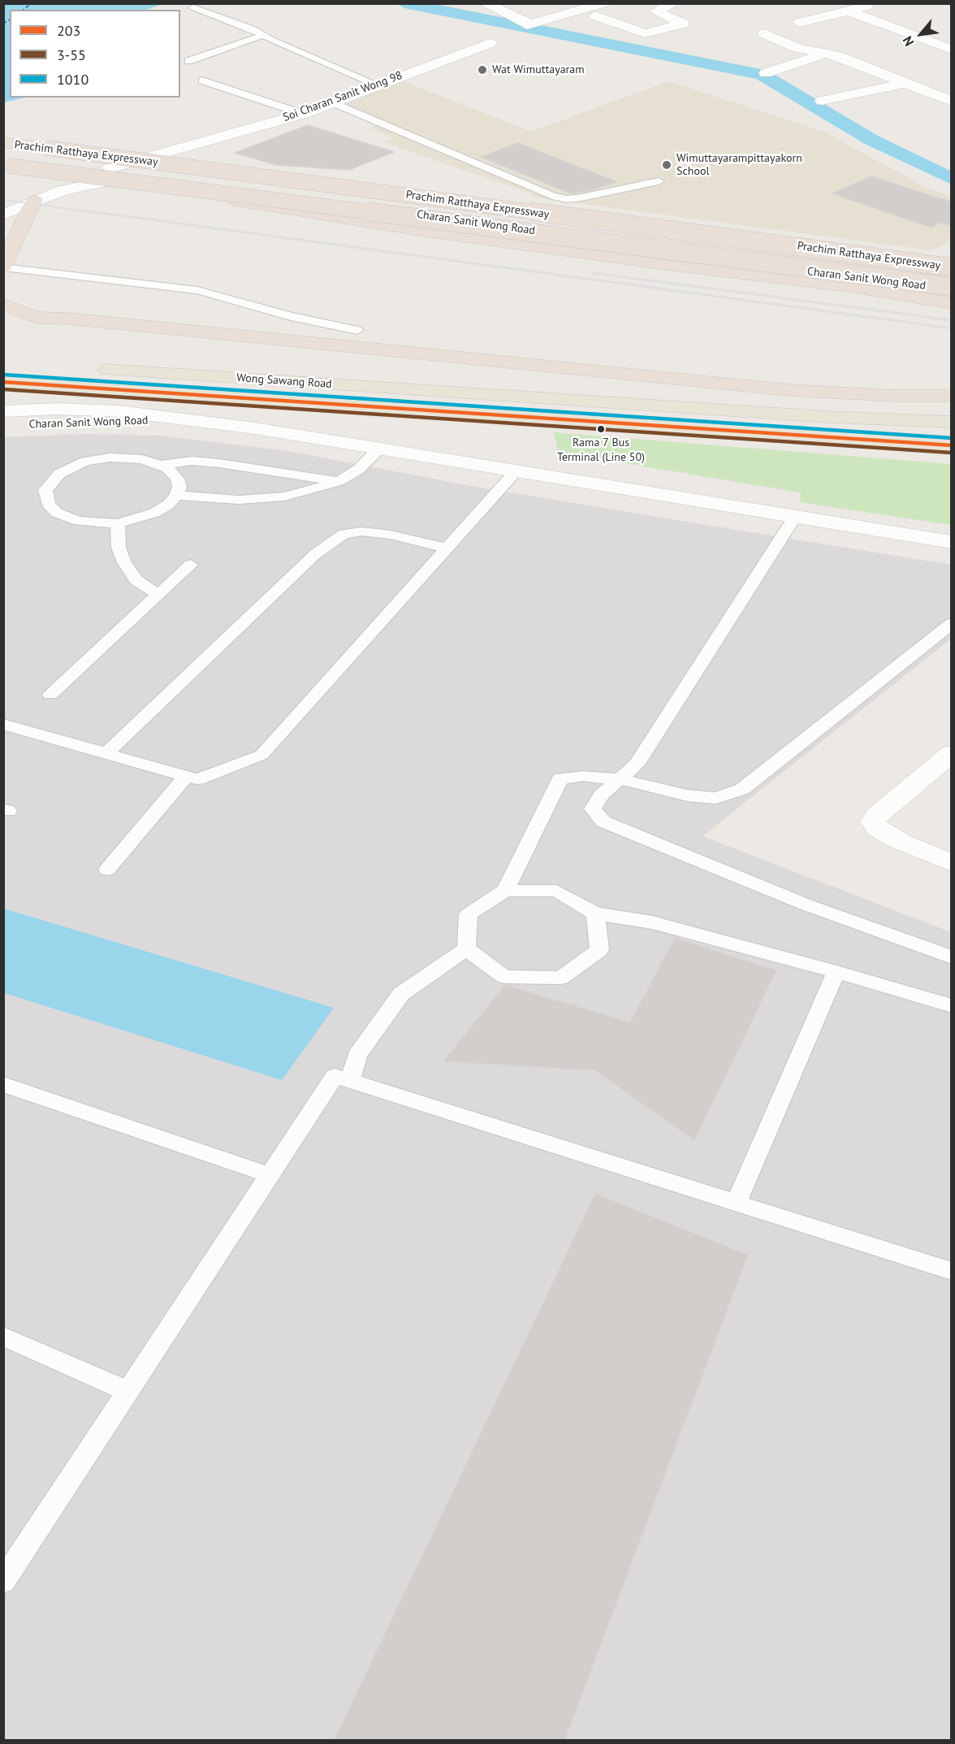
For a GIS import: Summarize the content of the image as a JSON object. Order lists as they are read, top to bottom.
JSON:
{
  "streets": {
    "highway": ["Prachim Ratthaya Expressway"],
    "main road": ["Soi Charan Sanit Wong 98", "Charan Sanit Wong Road", "Wong Sawang Road"]
  },
  "crossings": [
    ["Soi Charan Sanit Wong 98", "Charan Sanit Wong Road"],
    ["Prachim Ratthaya Expressway", "Charan Sanit Wong Road"]
  ],
  "places": ["Wat Wimuttayaram", "Wimuttayarampittayakorn School", "Rama 7 Bus Terminal (Line 50)"],
  "lines": ["transit line 1010", "transit line 203", "transit line 3-55"],
  "legend": ["203", "3-55", "1010"],
  "north": "bottom left"
}
